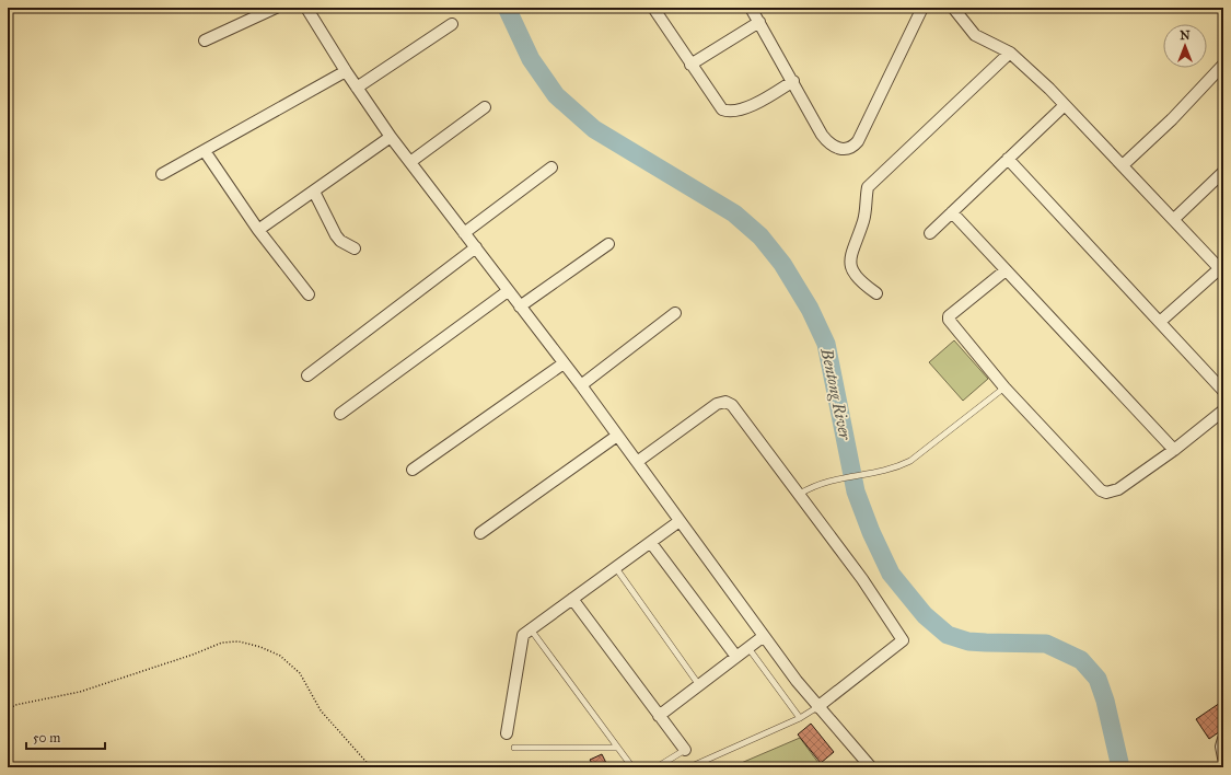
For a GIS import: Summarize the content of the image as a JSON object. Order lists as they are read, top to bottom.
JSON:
{
  "water": ["Bentong River"],
  "scale_bar": "50 m",
  "north": "top"
}
